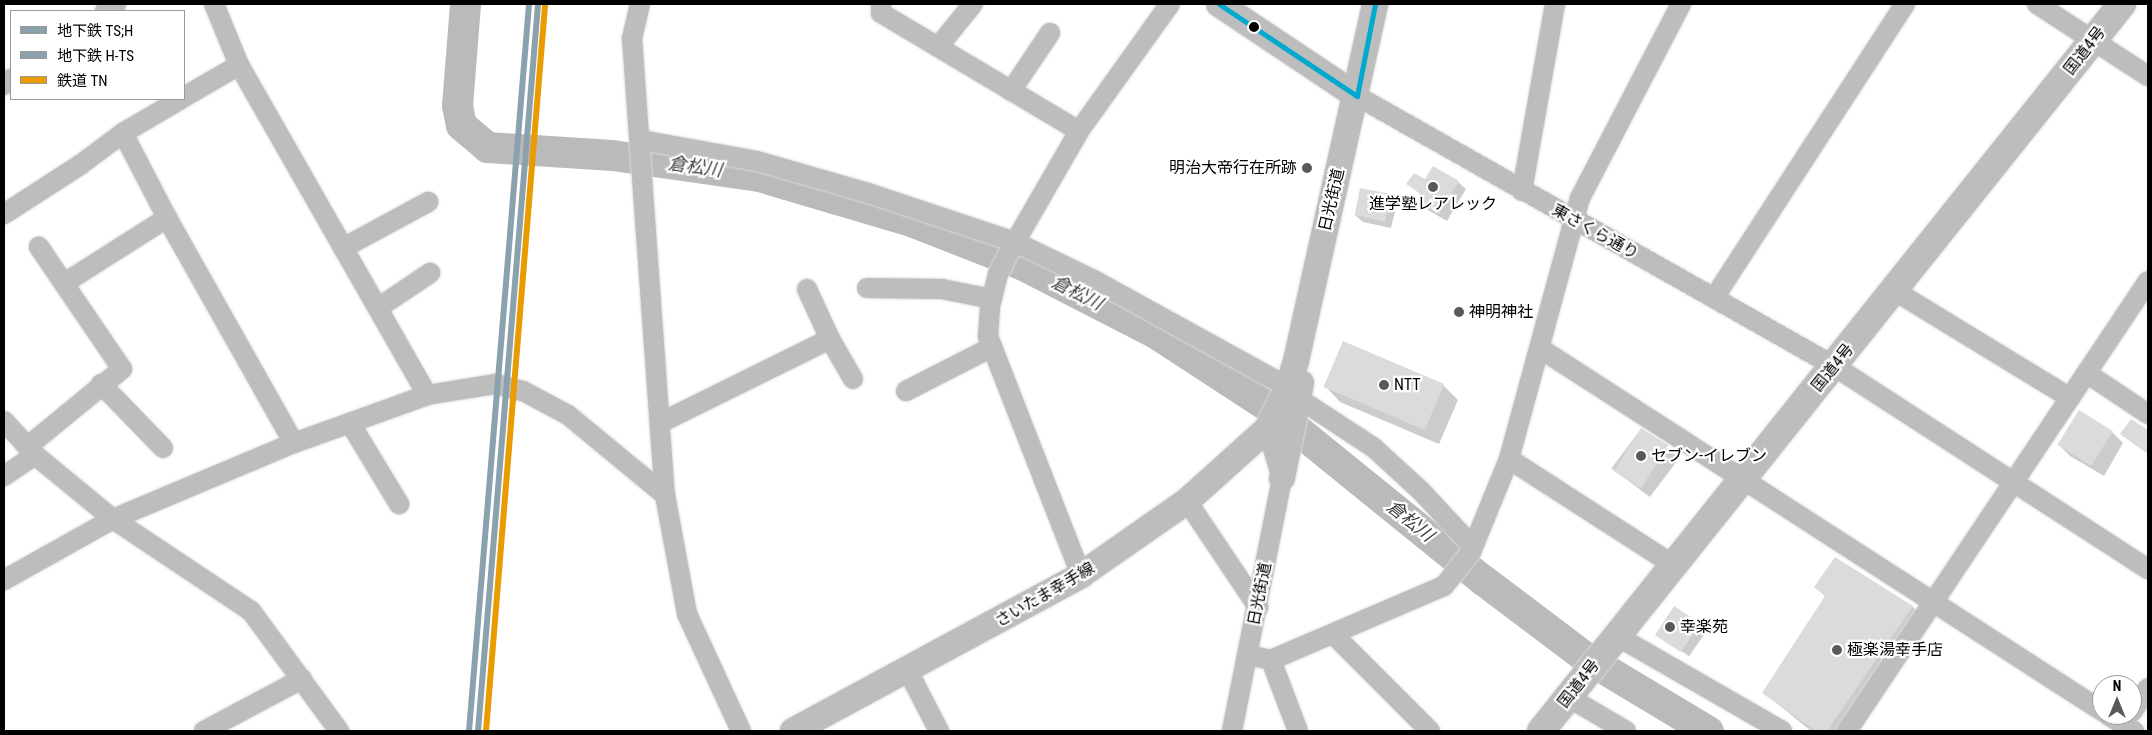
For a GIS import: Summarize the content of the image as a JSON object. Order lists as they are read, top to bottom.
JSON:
{
  "streets": {
    "highway": ["国道4号"],
    "main road": ["日光街道", "さいたま幸手線"],
    "street": ["東さくら通り"]
  },
  "crossings": [
    ["国道4号", "東さくら通り"],
    ["日光街道", "東さくら通り"],
    ["日光街道", "さいたま幸手線"]
  ],
  "water": ["倉松川"],
  "places": [
    "明治大帝行在所跡",
    "進学塾レアレック",
    "神明神社",
    "NTT",
    "セブン-イレブン",
    "幸楽苑",
    "極楽湯幸手店"
  ],
  "lines": ["metro line TS;H", "metro line H-TS", "rail line TN"],
  "legend": ["地下鉄 TS;H", "地下鉄 H-TS", "鉄道 TN"],
  "north": "top"
}
